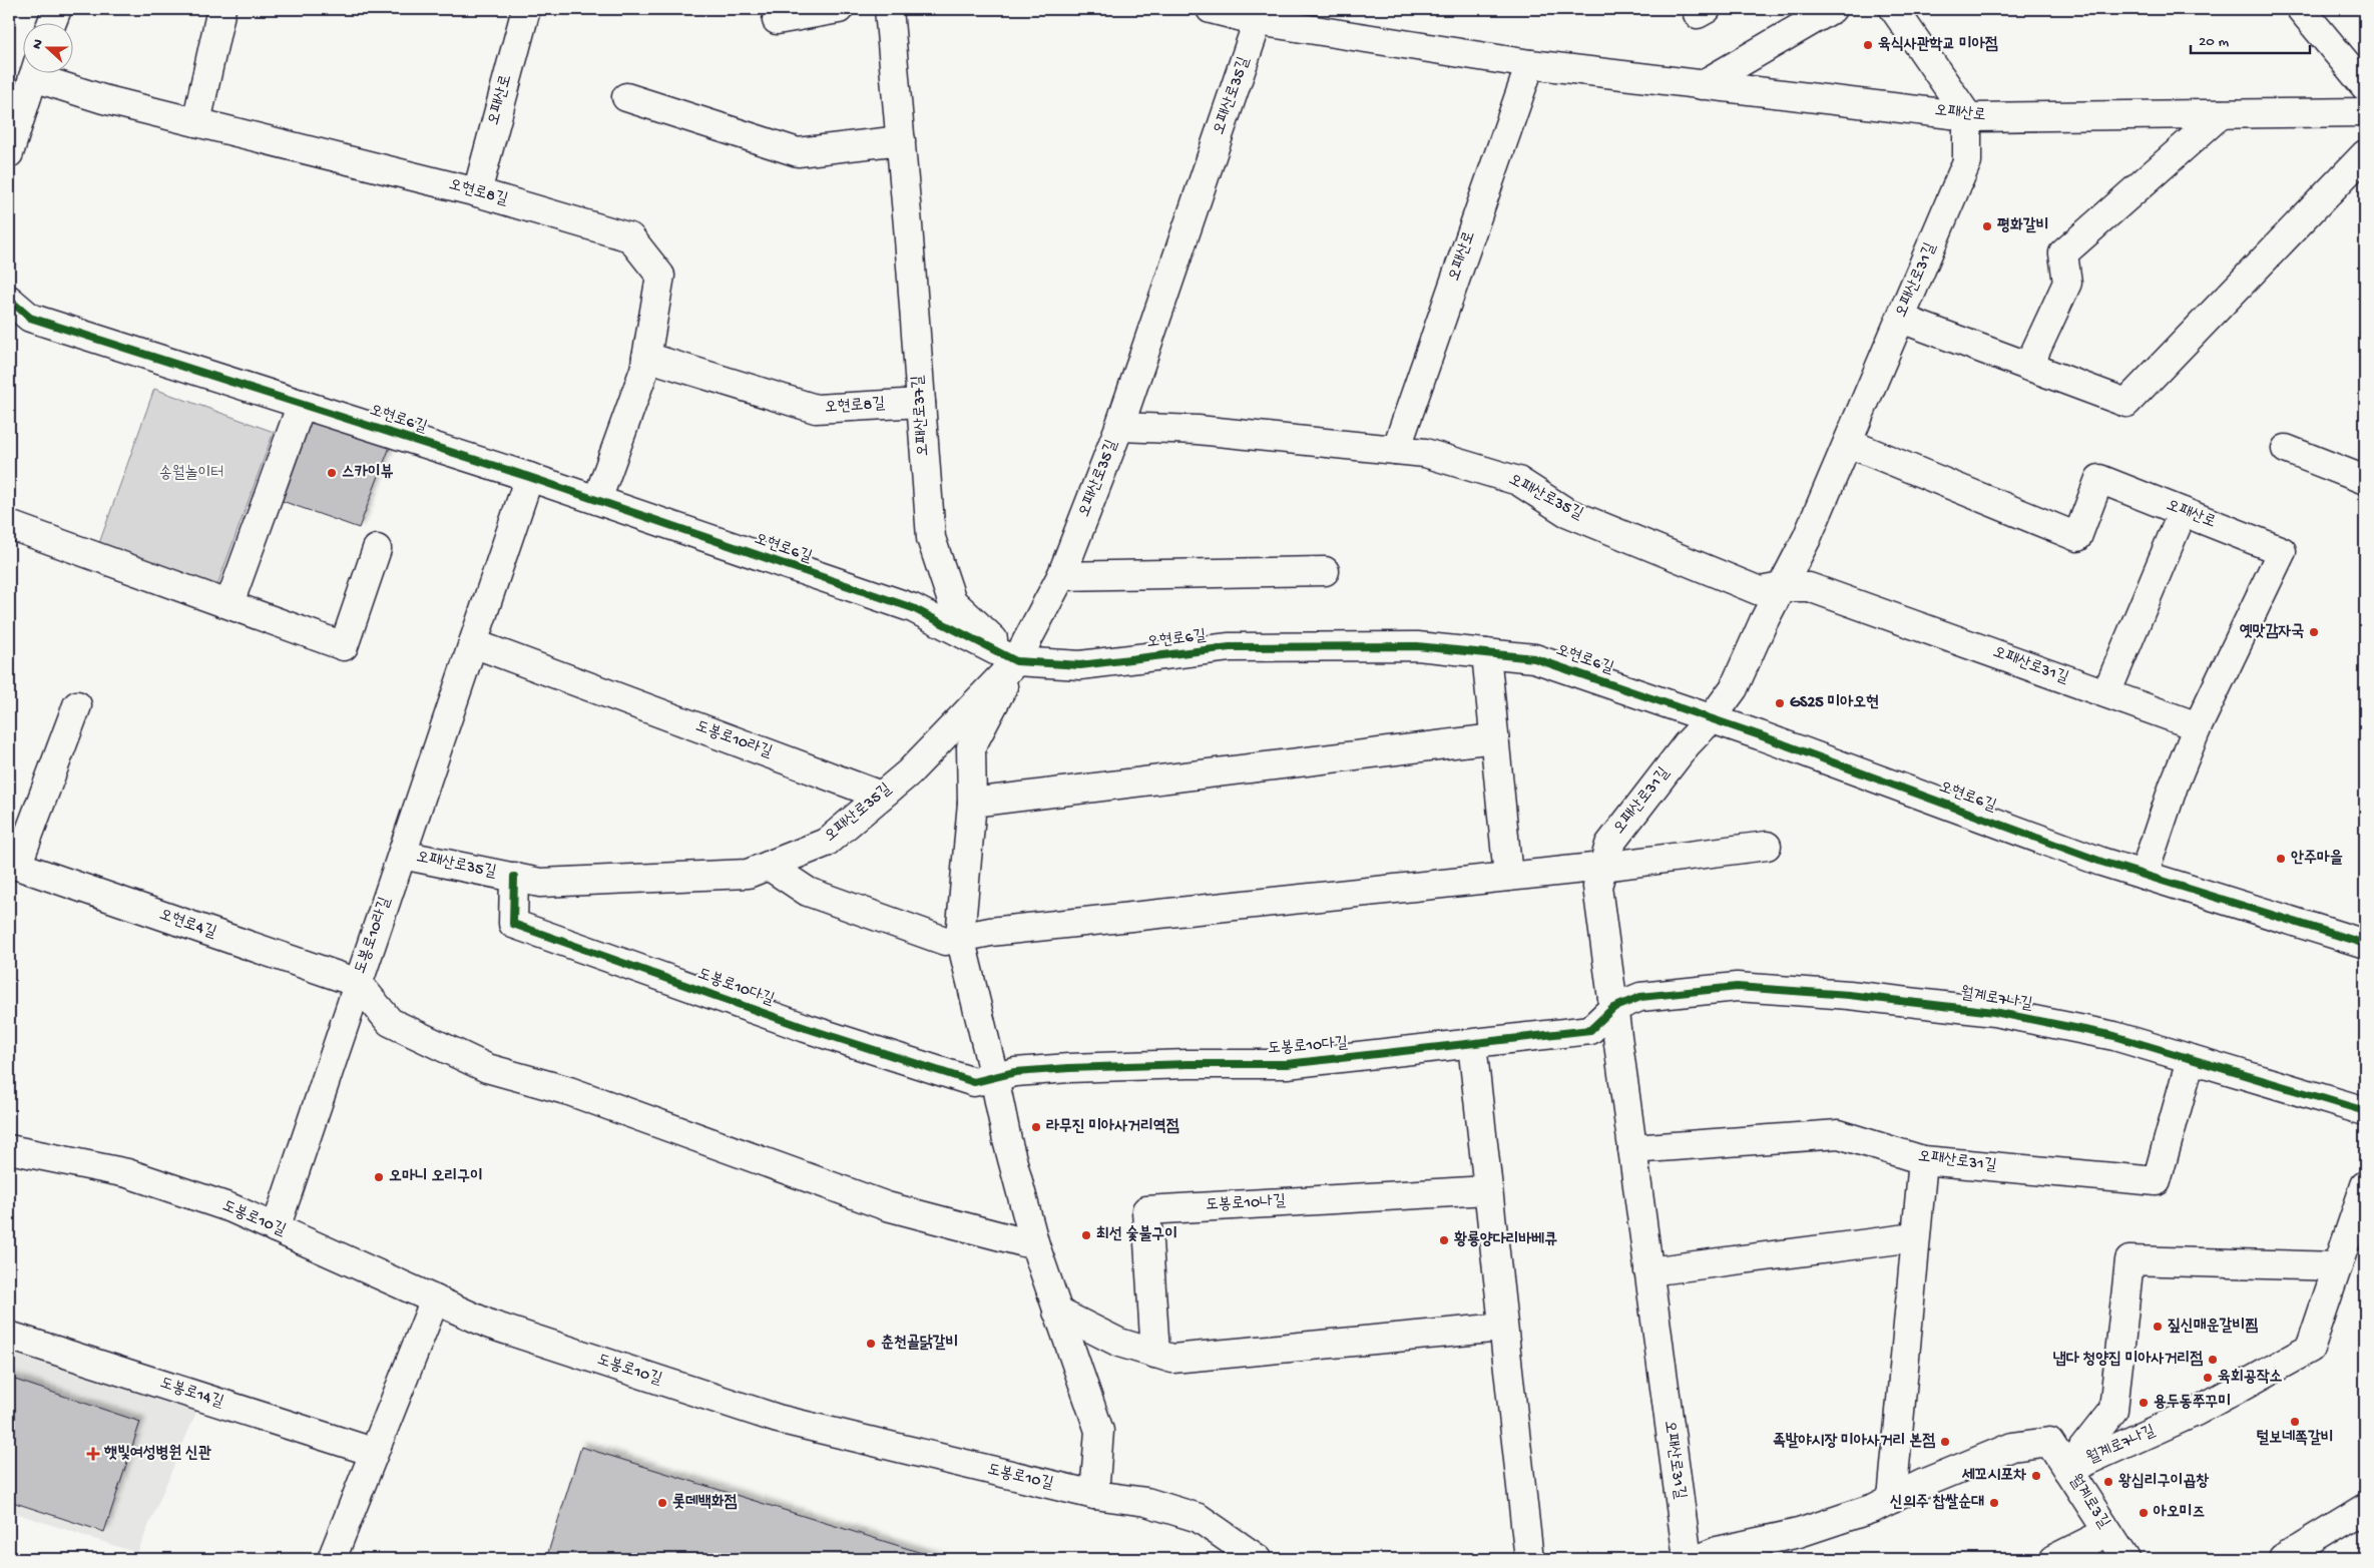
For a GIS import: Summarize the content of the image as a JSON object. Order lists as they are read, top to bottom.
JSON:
{
  "streets": {
    "street": [
      "오패산로35길",
      "오패산로",
      "오현로8길",
      "오패산로31길",
      "오패산로37길",
      "오현로6길",
      "도봉로10라길",
      "오현로4길",
      "도봉로10다길",
      "월계로7나길",
      "도봉로10나길",
      "도봉로10길",
      "도봉로14길",
      "월계로3길"
    ]
  },
  "crossings": [
    ["오패산로35길", "오패산로"],
    ["오패산로35길", "오패산로31길"],
    ["오패산로35길", "오패산로37길"],
    ["오패산로35길", "오현로6길"],
    ["오패산로35길", "도봉로10라길"],
    ["오패산로35길", "도봉로10다길"],
    ["오패산로", "오현로8길"],
    ["오패산로", "오패산로31길"],
    ["오현로8길", "오패산로37길"],
    ["오현로8길", "오현로6길"],
    ["오패산로31길", "오현로6길"],
    ["오패산로31길", "도봉로10다길"],
    ["오패산로31길", "월계로7나길"],
    ["오패산로37길", "오현로6길"],
    ["오현로6길", "도봉로10라길"],
    ["도봉로10라길", "오현로4길"],
    ["도봉로10라길", "도봉로10길"],
    ["도봉로10다길", "월계로7나길"],
    ["월계로7나길", "월계로3길"]
  ],
  "parks": ["송월놀이터"],
  "places": {
    "other": [
      "육식사관학교 미아점",
      "평화갈비",
      "스카이뷰",
      "옛맛감자국",
      "GS25 미아오현",
      "안주마을",
      "라무진 미아사거리역점",
      "오마니 오리구이",
      "최선 숯불구이",
      "황룡양다리바베큐",
      "짚신매운갈비찜",
      "춘천골닭갈비",
      "냅다 청양집 미아사거리점",
      "육회공작소",
      "용두동쭈꾸미",
      "털보네쪽갈비",
      "족발야시장 미아사거리 본점",
      "세꼬시포차",
      "왕십리구이곱창",
      "롯데백화점",
      "신의주 찹쌀순대",
      "아오미즈"
    ],
    "health": ["햇빛여성병원 신관"]
  },
  "scale_bar": "20 m",
  "north": "left"
}
